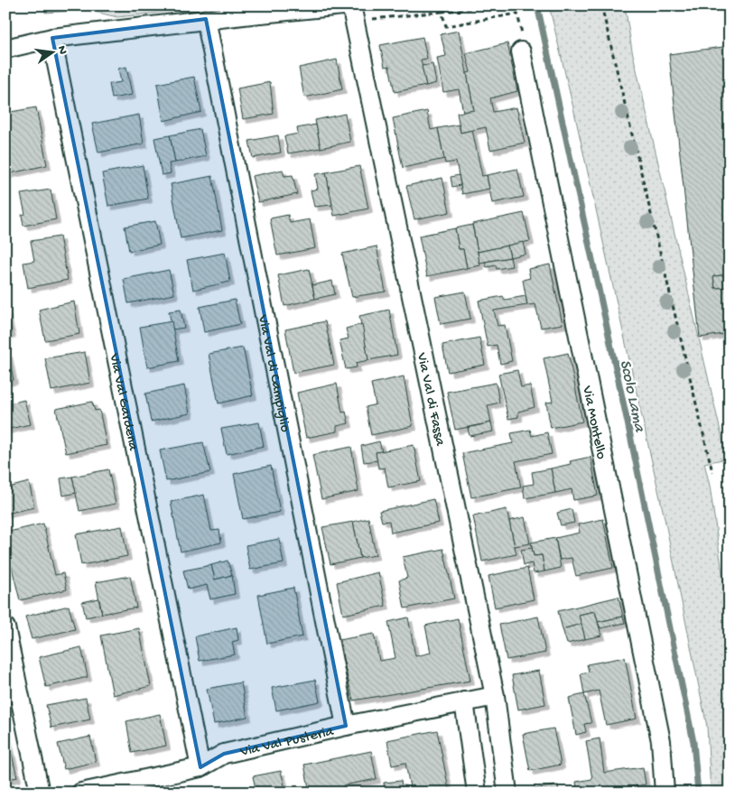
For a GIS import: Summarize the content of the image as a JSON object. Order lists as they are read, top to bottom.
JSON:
{
  "streets": {
    "street": [
      "Via Val di Campiglio",
      "Via Val di Fassa",
      "Via Val Gardena",
      "Via Montello",
      "Via Val Pusteria"
    ]
  },
  "crossings": [
    ["Via Val di Campiglio", "Via Val Pusteria"],
    ["Via Val di Fassa", "Via Val Pusteria"],
    ["Via Val Gardena", "Via Val Pusteria"]
  ],
  "water": ["Scolo Lama"],
  "north": "right"
}
